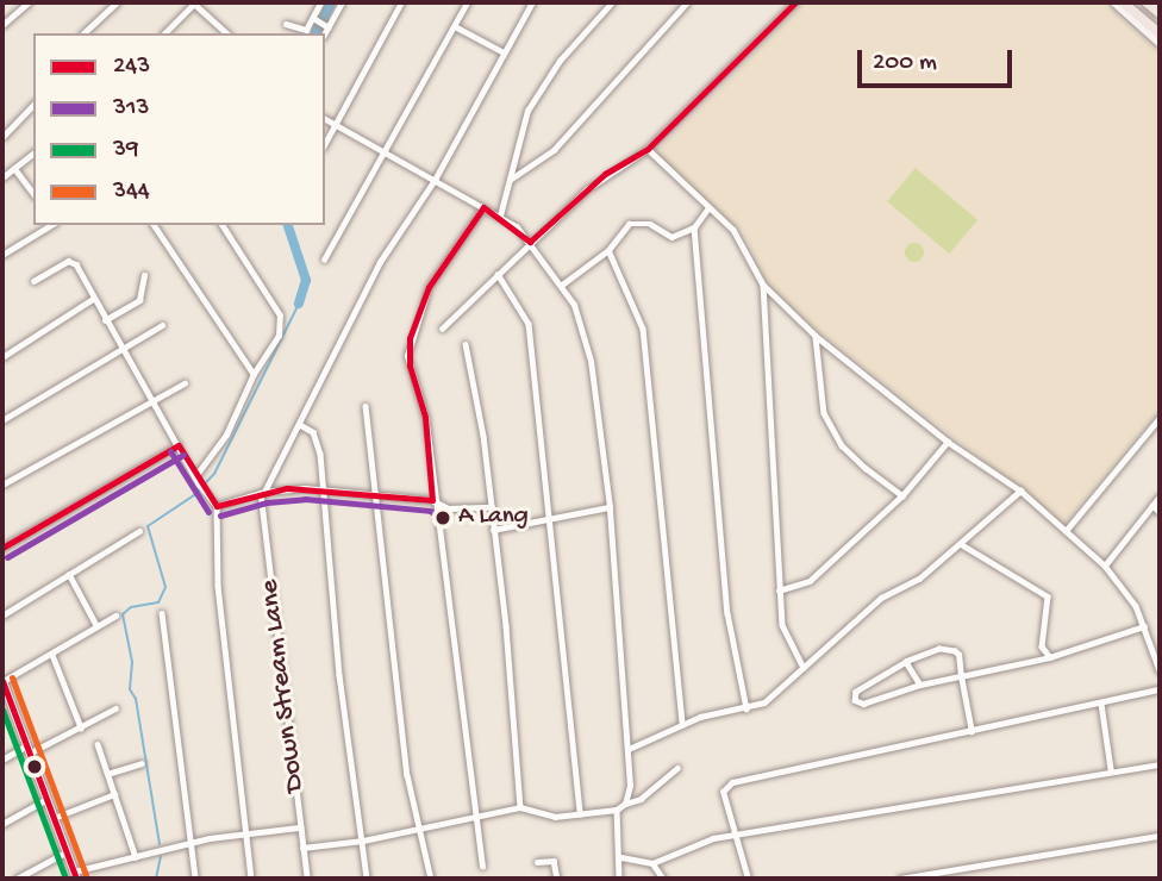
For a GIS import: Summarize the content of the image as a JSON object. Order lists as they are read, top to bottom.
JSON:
{
  "streets": {
    "street": ["Down Stream Lane"]
  },
  "places": ["A Lang"],
  "lines": [
    "transit line 243",
    "transit line 313",
    "transit line 344",
    "transit line 39"
  ],
  "legend": [
    "243",
    "313",
    "39",
    "344"
  ],
  "scale_bar": "200 m"
}
